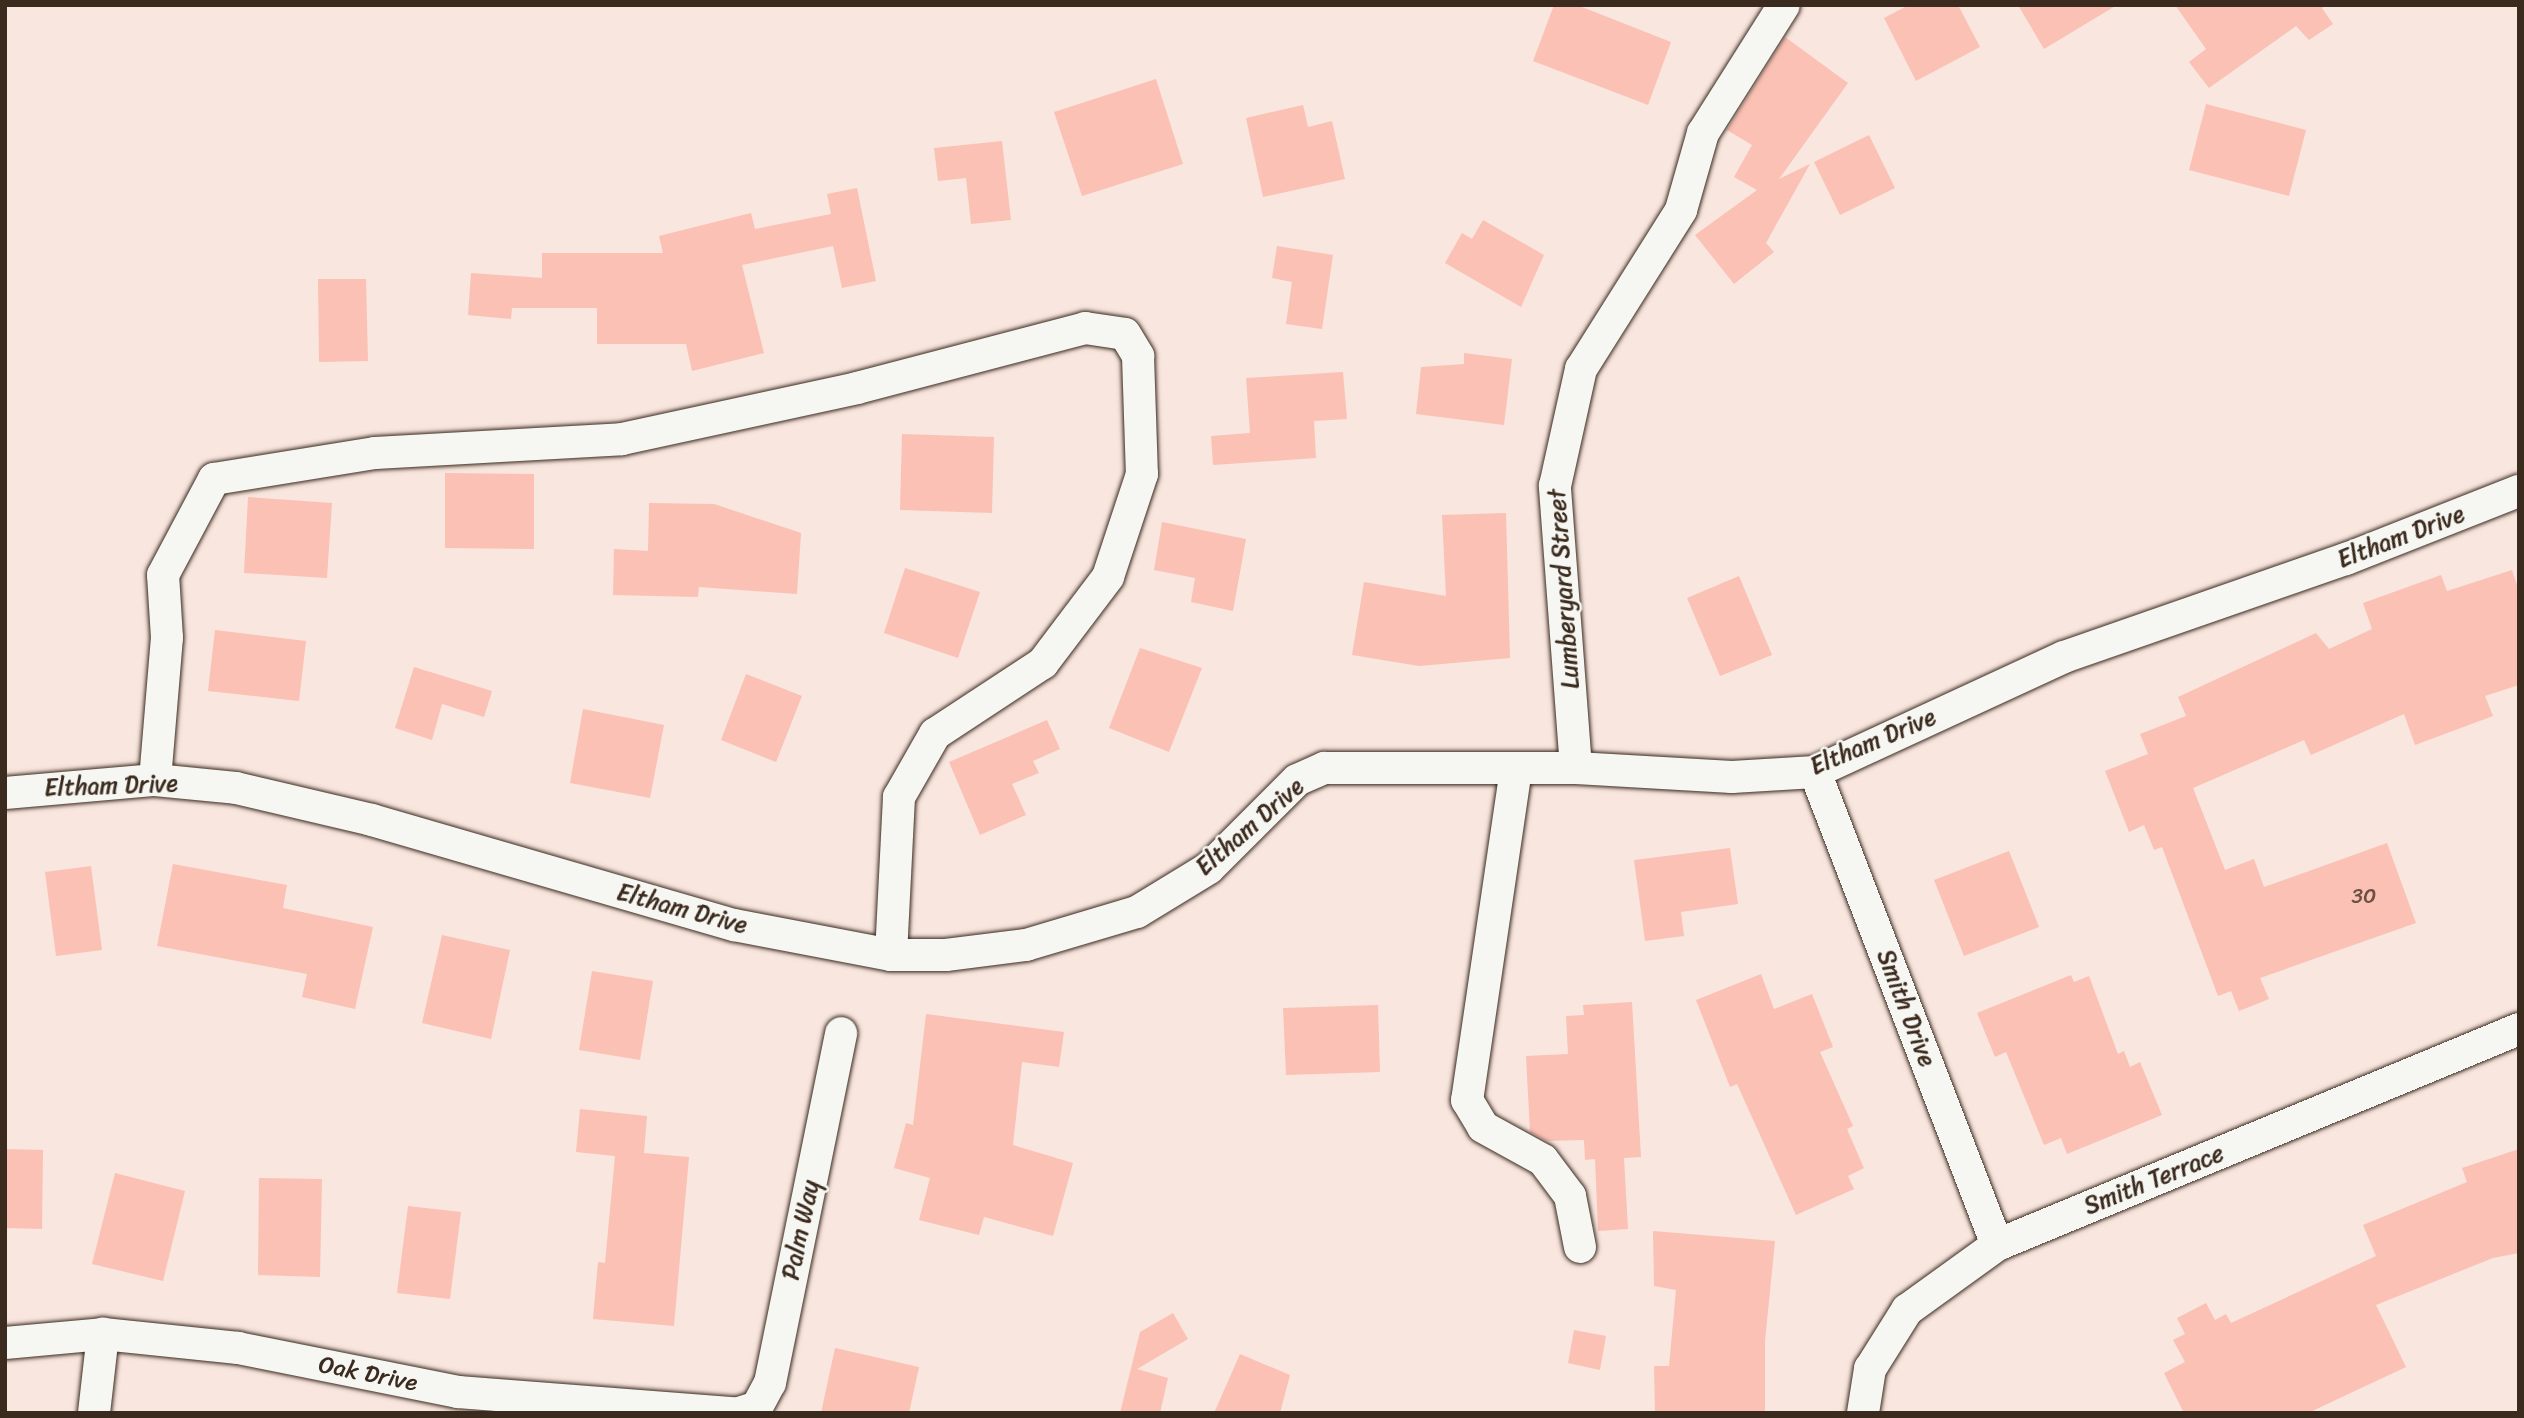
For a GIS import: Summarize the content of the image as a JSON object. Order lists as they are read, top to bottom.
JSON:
{
  "streets": {
    "street": [
      "Eltham Drive",
      "Lumberyard Street",
      "Smith Drive",
      "Smith Terrace",
      "Palm Way",
      "Oak Drive"
    ]
  },
  "crossings": [
    ["Eltham Drive", "Lumberyard Street"],
    ["Eltham Drive", "Smith Drive"],
    ["Smith Drive", "Smith Terrace"]
  ],
  "house_numbers": ["30"]
}
